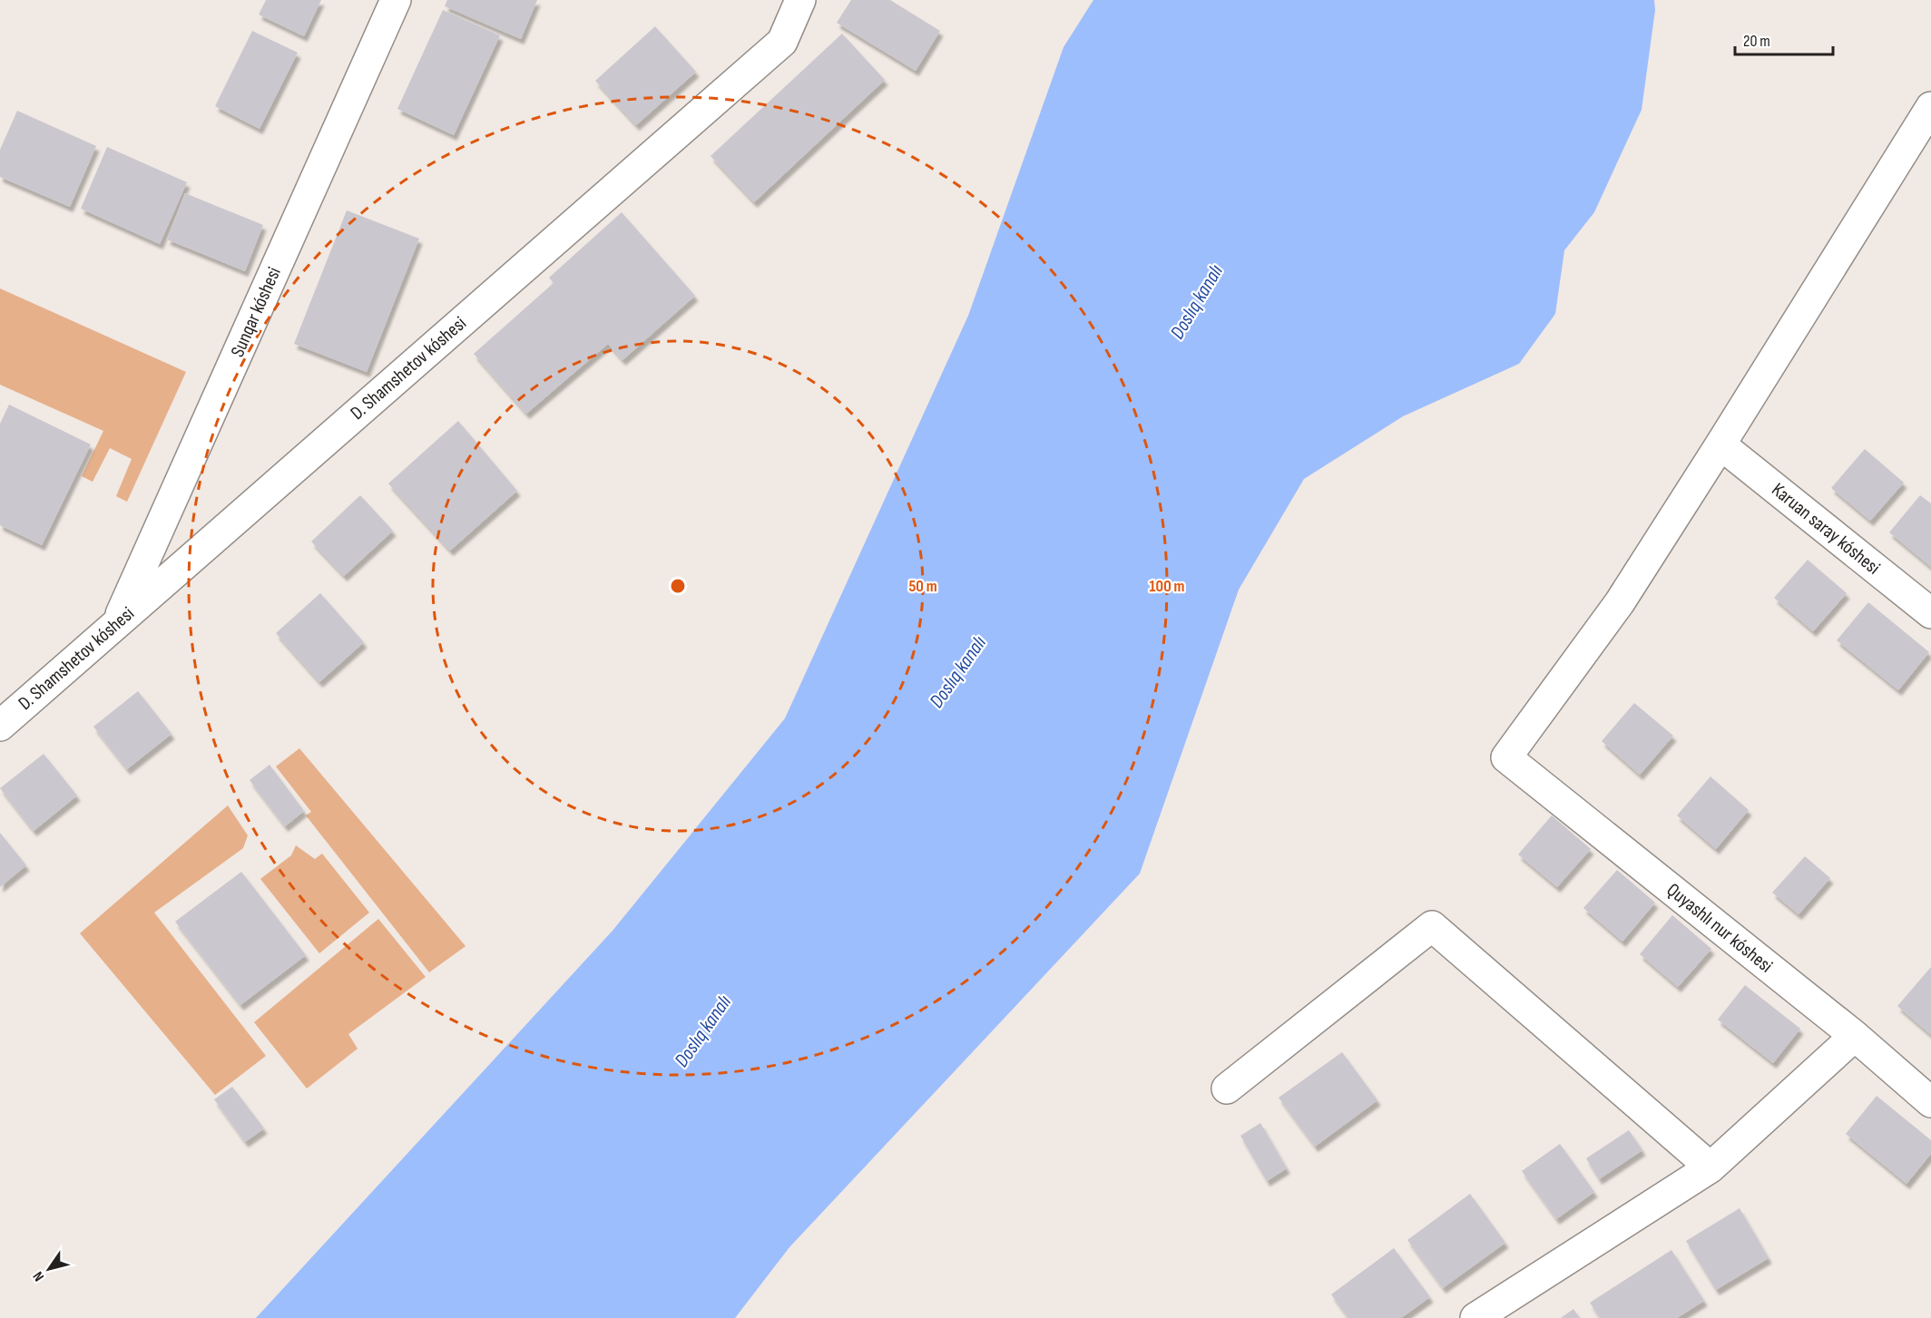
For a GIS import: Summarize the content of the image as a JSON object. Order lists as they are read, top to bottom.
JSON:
{
  "streets": {
    "street": [
      "Sunqar kóshesi",
      "D. Shamshetov kóshesi",
      "Karuan saray kóshesi",
      "Quyashlı nur kóshesi"
    ]
  },
  "crossings": [
    ["Sunqar kóshesi", "D. Shamshetov kóshesi"],
    ["Karuan saray kóshesi", "Quyashlı nur kóshesi"]
  ],
  "water": ["Doslıq kanalı"],
  "scale_bar": "20 m",
  "north": "bottom left",
  "rings": ["50 m", "100 m"]
}
